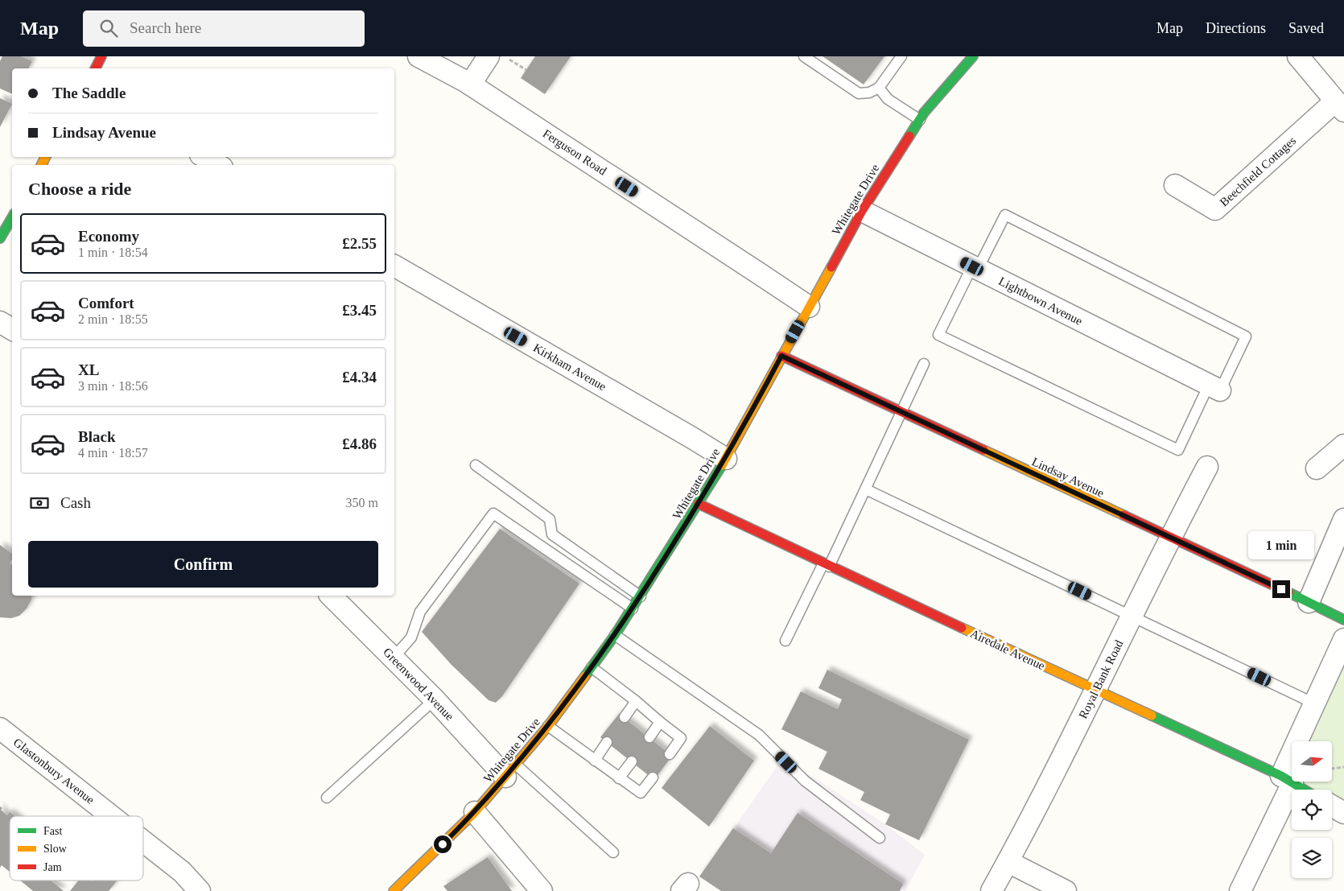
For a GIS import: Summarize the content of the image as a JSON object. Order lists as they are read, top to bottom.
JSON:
{
  "streets": {
    "street": [
      "Ferguson Road",
      "Beechfield Cottages",
      "Whitegate Drive",
      "Lightbown Avenue",
      "Kirkham Avenue",
      "Lindsay Avenue",
      "Airedale Avenue",
      "Royal Bank Road",
      "Greenwood Avenue",
      "Glastonbury Avenue"
    ]
  },
  "crossings": [
    ["Ferguson Road", "Whitegate Drive"],
    ["Whitegate Drive", "Lightbown Avenue"],
    ["Whitegate Drive", "Kirkham Avenue"],
    ["Whitegate Drive", "Lindsay Avenue"],
    ["Whitegate Drive", "Airedale Avenue"],
    ["Whitegate Drive", "Greenwood Avenue"],
    ["Lindsay Avenue", "Royal Bank Road"],
    ["Airedale Avenue", "Royal Bank Road"]
  ],
  "legend": ["Fast", "Slow", "Jam"],
  "north": "right",
  "page": {
    "header": "Map",
    "search": "Search here",
    "nav": ["Map", "Directions", "Saved"],
    "banner": ["The Saddle", "Lindsay Avenue"],
    "heading": "Choose a ride",
    "list": [
      {
        "name": "Economy",
        "note": "1 min · 18:54",
        "value": "£2.55"
      },
      {
        "name": "Comfort",
        "note": "2 min · 18:55",
        "value": "£3.45"
      },
      {
        "name": "XL",
        "note": "3 min · 18:56",
        "value": "£4.34"
      },
      {
        "name": "Black",
        "note": "4 min · 18:57",
        "value": "£4.86"
      }
    ],
    "pay": ["Cash", "350 m"],
    "bubble": "1 min",
    "buttons": "Confirm"
  }
}
